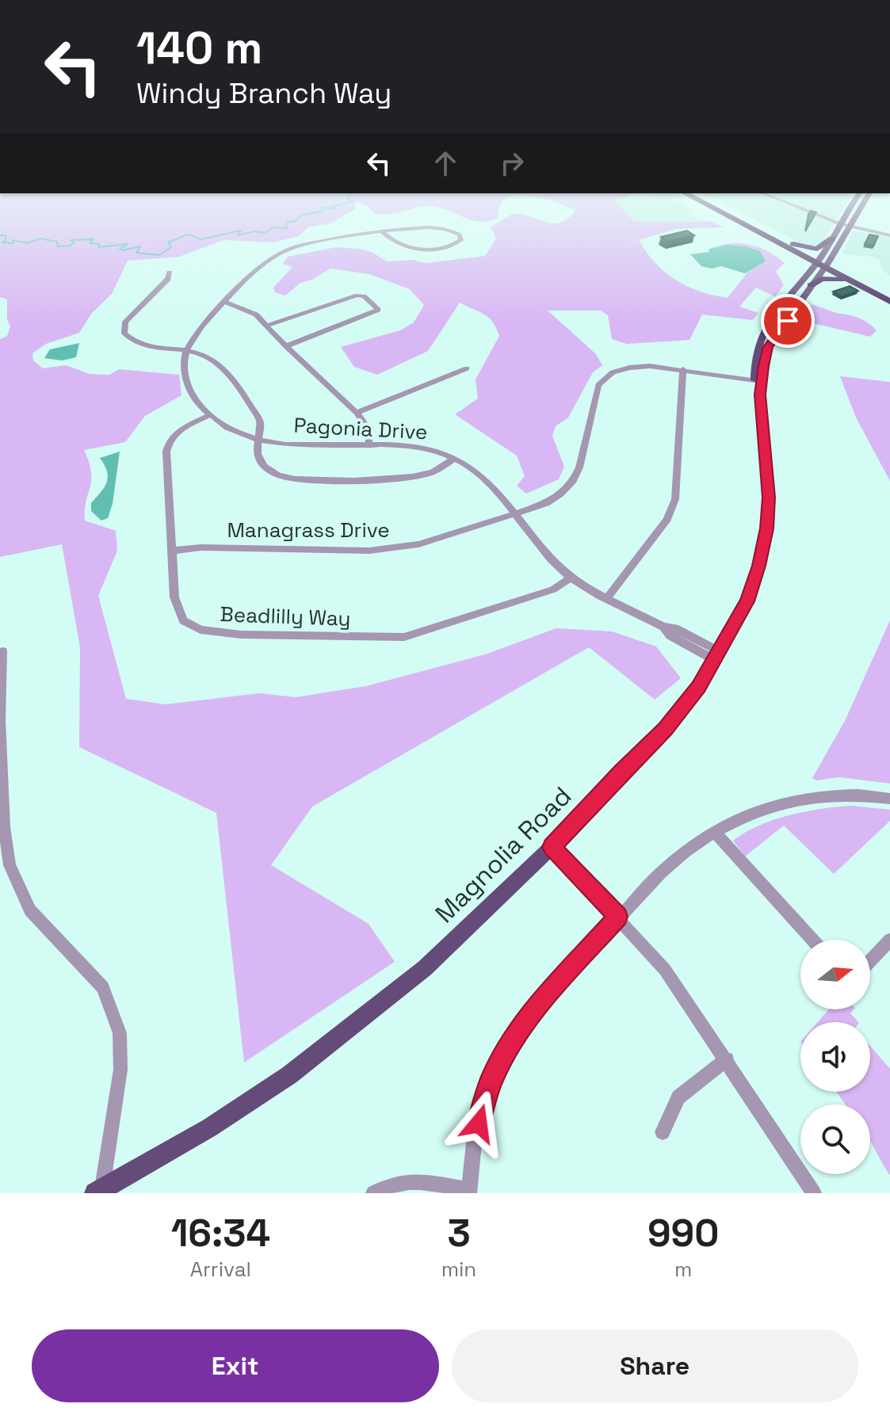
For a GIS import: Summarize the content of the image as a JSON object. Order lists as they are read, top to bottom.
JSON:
{
  "streets": {
    "main road": ["Magnolia Road"],
    "street": ["Pagonia Drive", "Managrass Drive", "Beadlilly Way"]
  },
  "crossings": [
    ["Pagonia Drive", "Managrass Drive"],
    ["Pagonia Drive", "Beadlilly Way"],
    ["Pagonia Drive", "Magnolia Road"],
    ["Managrass Drive", "Beadlilly Way"]
  ],
  "north": "right",
  "page": {
    "turn": ["140 m", "Windy Branch Way"],
    "eta": [
      "16:34",
      "Arrival",
      "3",
      "min",
      "990",
      "m"
    ],
    "buttons": ["Exit", "Share"]
  }
}
